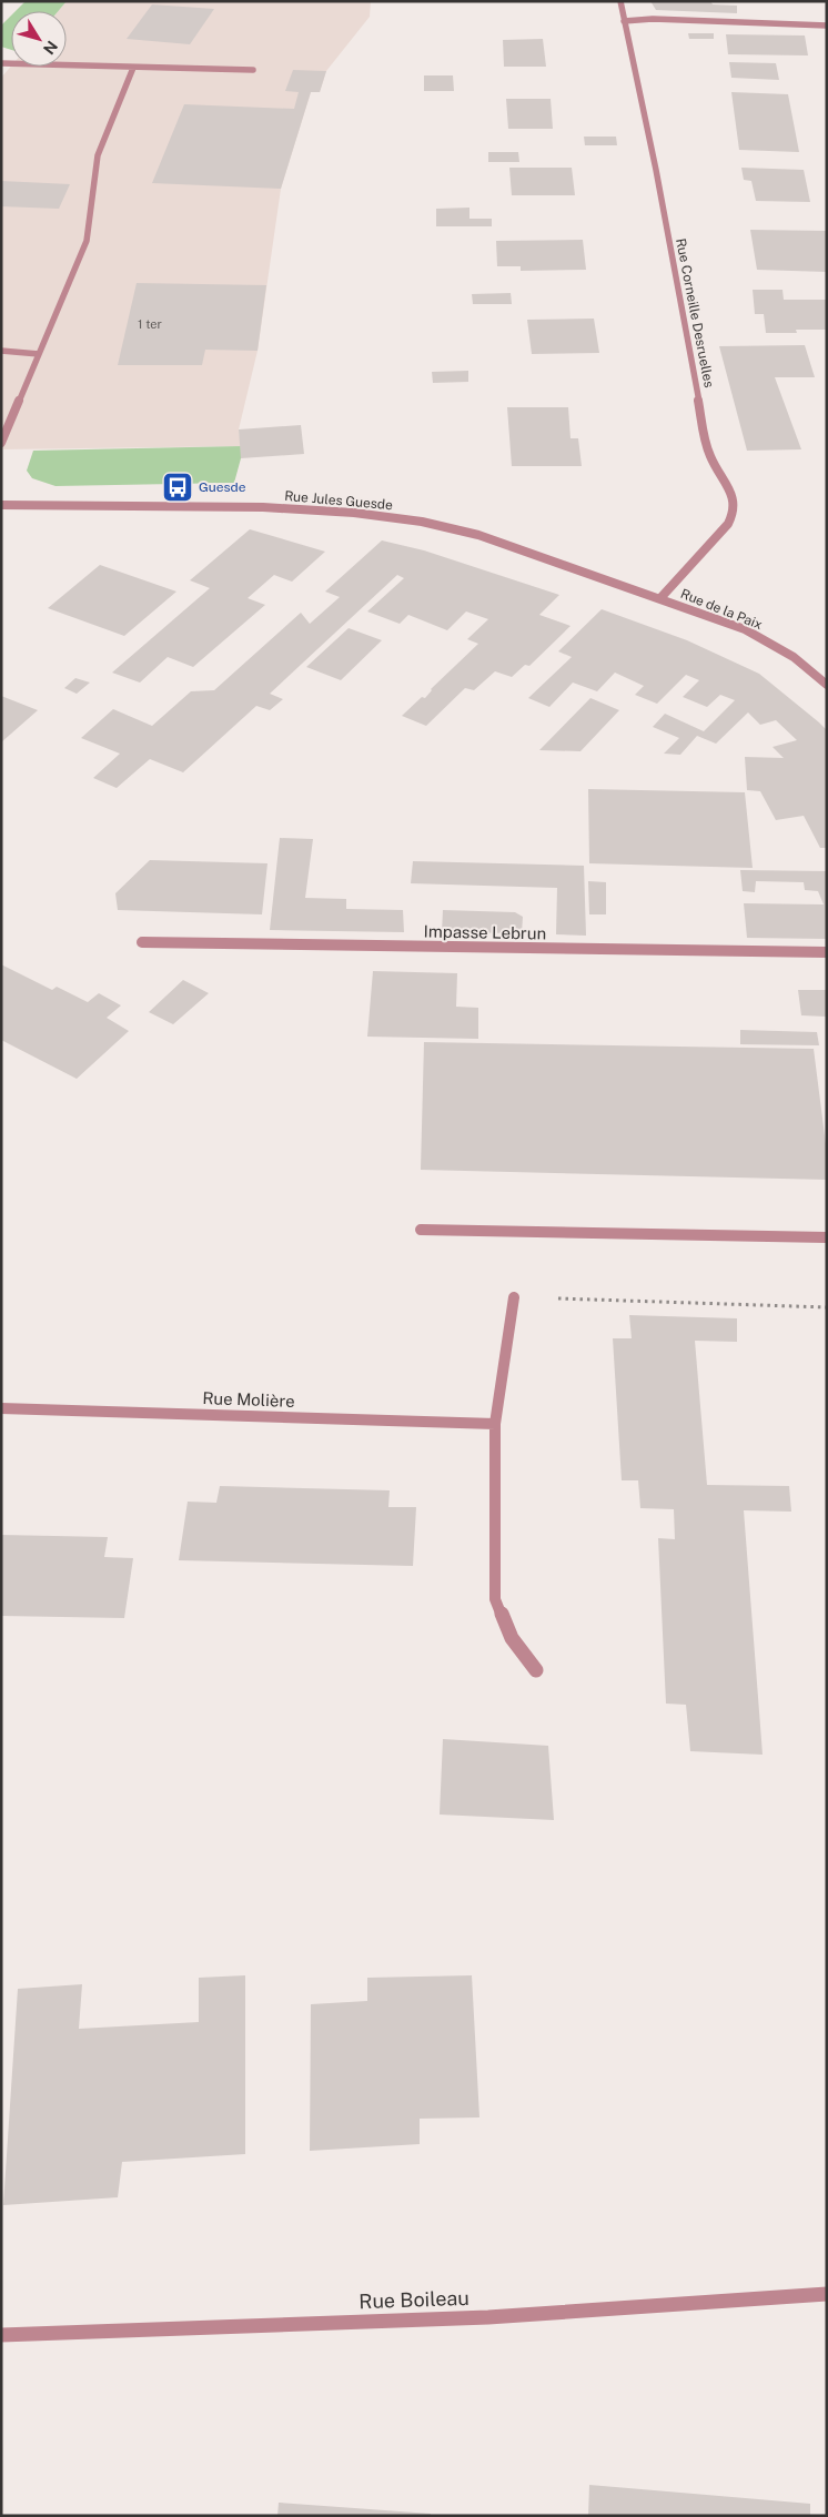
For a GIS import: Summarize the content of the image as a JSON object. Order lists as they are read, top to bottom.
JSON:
{
  "streets": {
    "street": [
      "Rue Corneille Desruelles",
      "Rue Jules Guesde",
      "Rue de la Paix",
      "Impasse Lebrun",
      "Rue Molière",
      "Rue Boileau"
    ]
  },
  "crossings": [
    ["Rue Corneille Desruelles", "Rue Jules Guesde"],
    ["Rue Corneille Desruelles", "Rue de la Paix"],
    ["Rue Jules Guesde", "Rue de la Paix"]
  ],
  "places": {
    "bus stop": ["Guesde"]
  },
  "house_numbers": ["1 ter"],
  "north": "bottom right"
}
